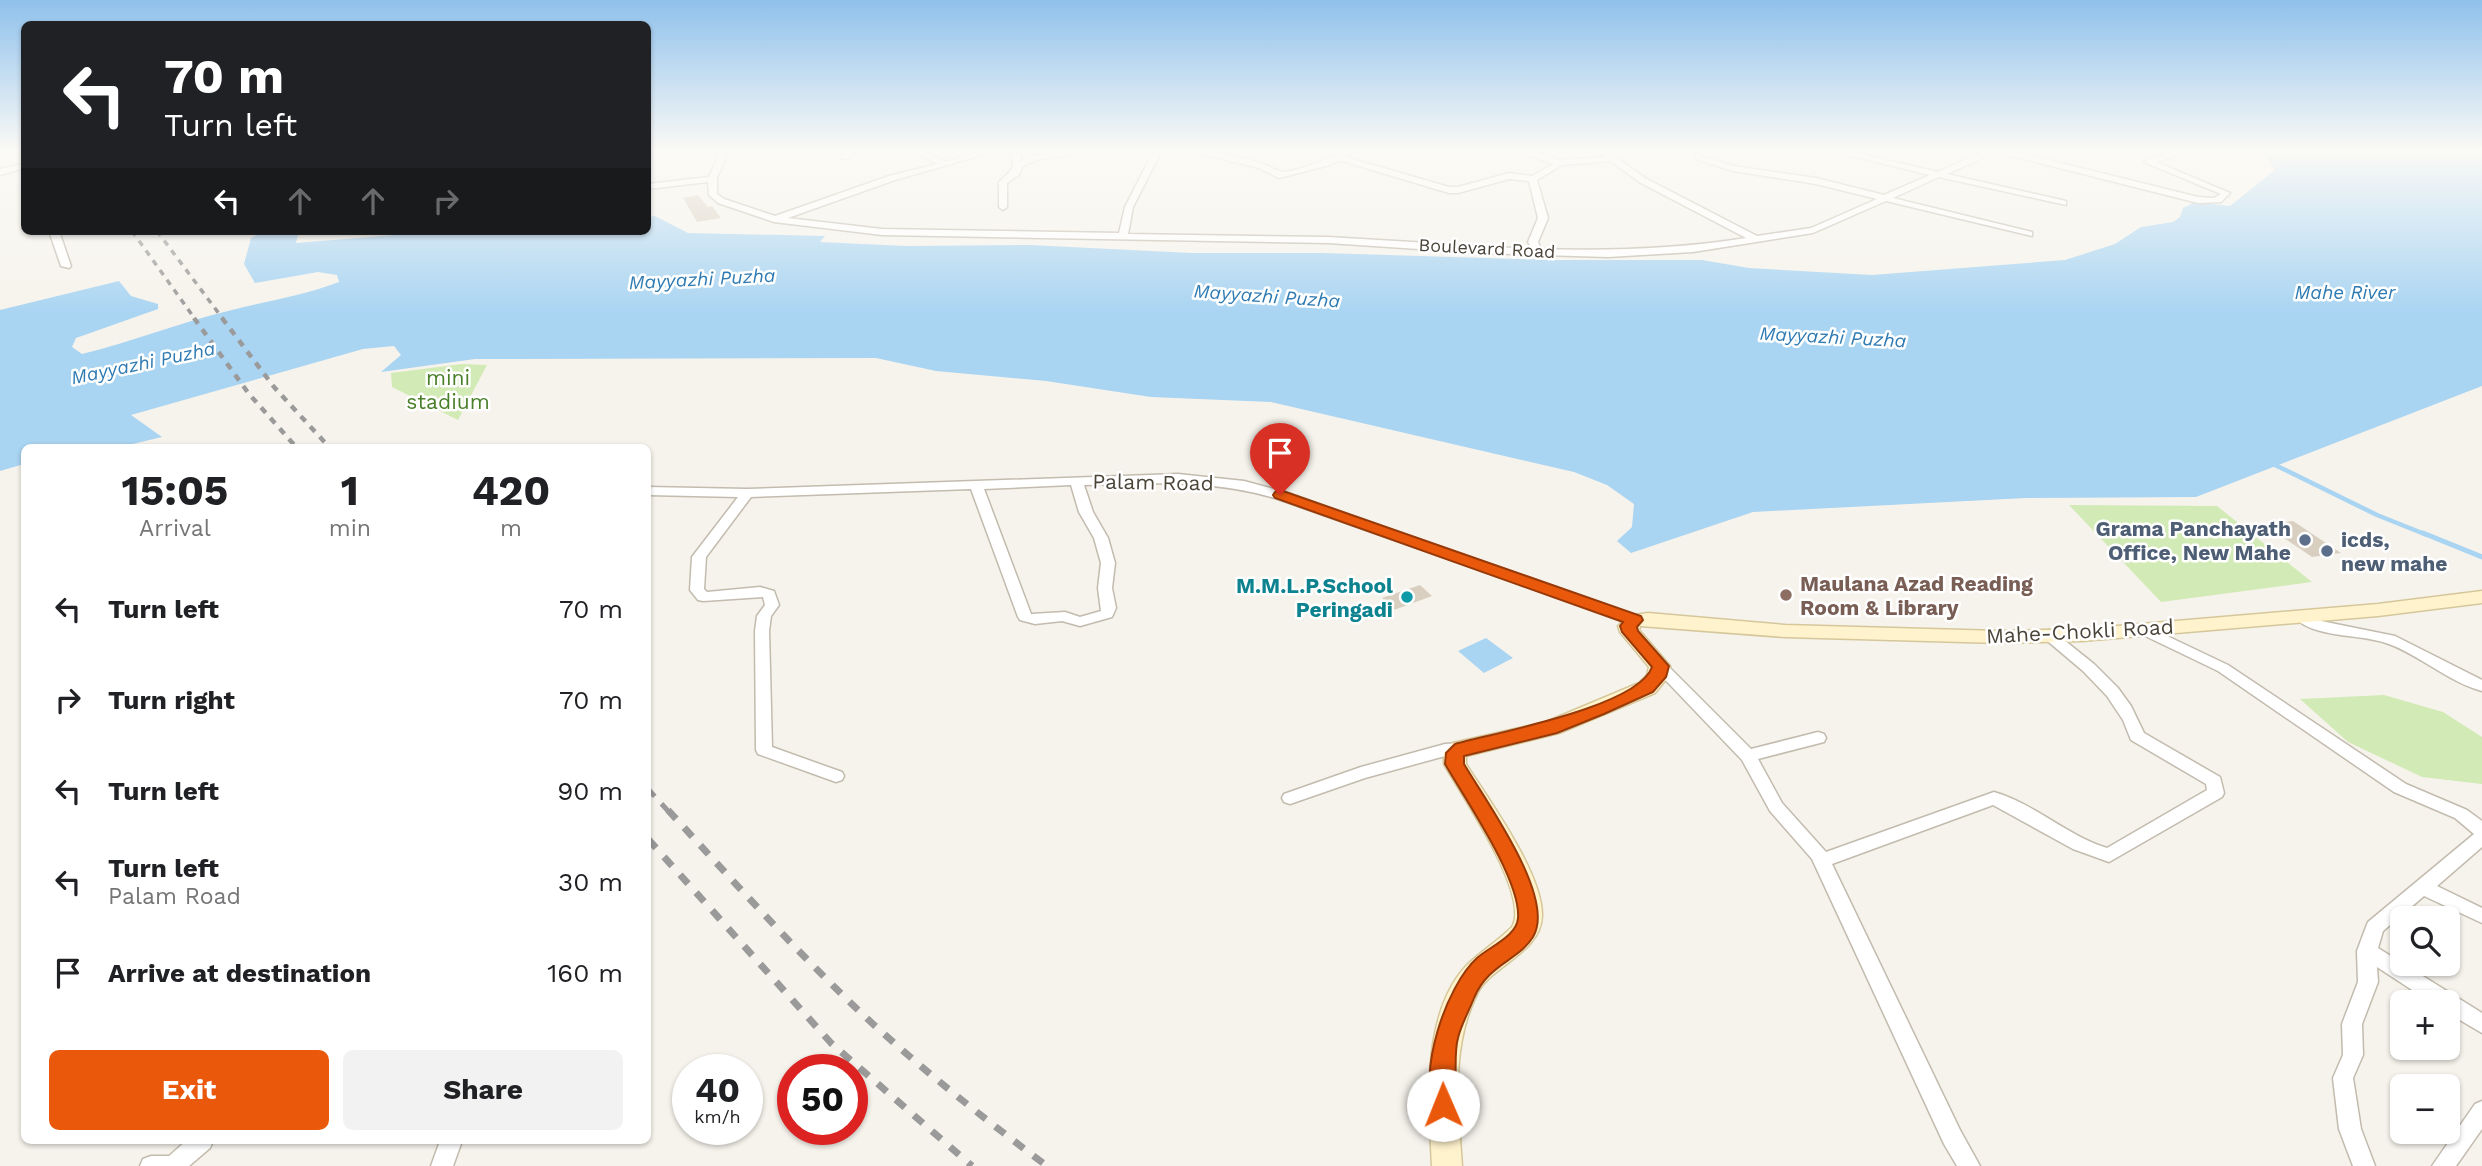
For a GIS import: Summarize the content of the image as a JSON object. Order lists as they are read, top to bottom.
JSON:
{
  "streets": {
    "street": ["Boulevard Road", "Palam Road", "Mahe-Chokli Road"]
  },
  "crossings": [
    ["Palam Road", "Mahe-Chokli Road"]
  ],
  "water": ["Mayyazhi Puzha", "Mahe River"],
  "parks": ["mini stadium"],
  "places": [
    "Grama Panchayath Office, New Mahe",
    "icds, new mahe",
    "Maulana Azad Reading Room & Library",
    "M.M.L.P.School Peringadi"
  ],
  "page": {
    "turn": ["70 m", "Turn left"],
    "eta": [
      "15:05",
      "Arrival",
      "1",
      "min",
      "420",
      "m"
    ],
    "list": [
      {
        "name": "Turn left",
        "value": "70 m"
      },
      {
        "name": "Turn right",
        "value": "70 m"
      },
      {
        "name": "Turn left",
        "value": "90 m"
      },
      {
        "name": "Turn left",
        "note": "Palam Road",
        "value": "30 m"
      },
      {
        "name": "Arrive at destination",
        "value": "160 m"
      }
    ],
    "map_buttons": ["+", "−"],
    "buttons": ["Exit", "Share"],
    "speed": "40 km/h",
    "limit": "50"
  }
}
